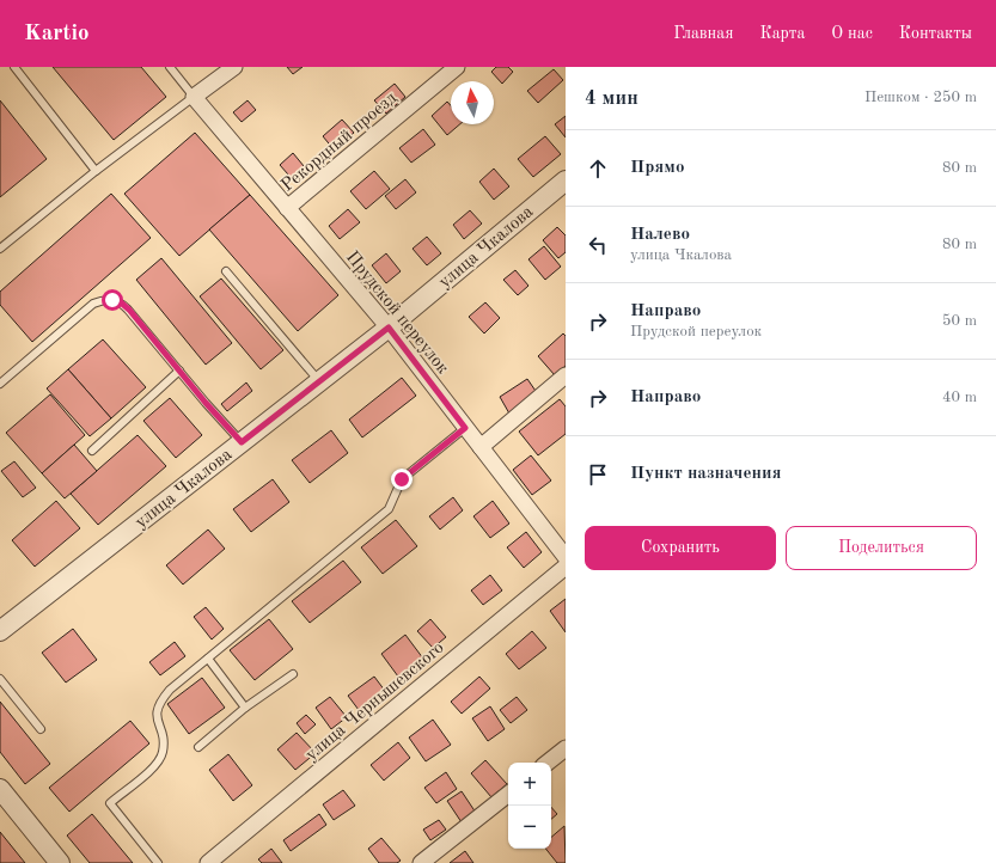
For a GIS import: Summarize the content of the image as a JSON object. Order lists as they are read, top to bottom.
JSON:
{
  "streets": {
    "street": [
      "Рекордный проезд",
      "улица Чкалова",
      "Прудской переулок",
      "улица Чернышевского"
    ]
  },
  "crossings": [
    ["Рекордный проезд", "Прудской переулок"],
    ["улица Чкалова", "Прудской переулок"]
  ],
  "north": "top",
  "page": {
    "header": "Kartio",
    "nav": [
      "Главная",
      "Карта",
      "О нас",
      "Контакты"
    ],
    "heading": ["4 мин", "Пешком · 250 m"],
    "list": [
      ["Прямо", "80 m"],
      ["Налево", "улица Чкалова", "80 m"],
      ["Направо", "Прудской переулок", "50 m"],
      ["Направо", "40 m"],
      "Пункт назначения"
    ],
    "buttons": ["Сохранить", "Поделиться"],
    "map_buttons": ["+", "−"]
  }
}
